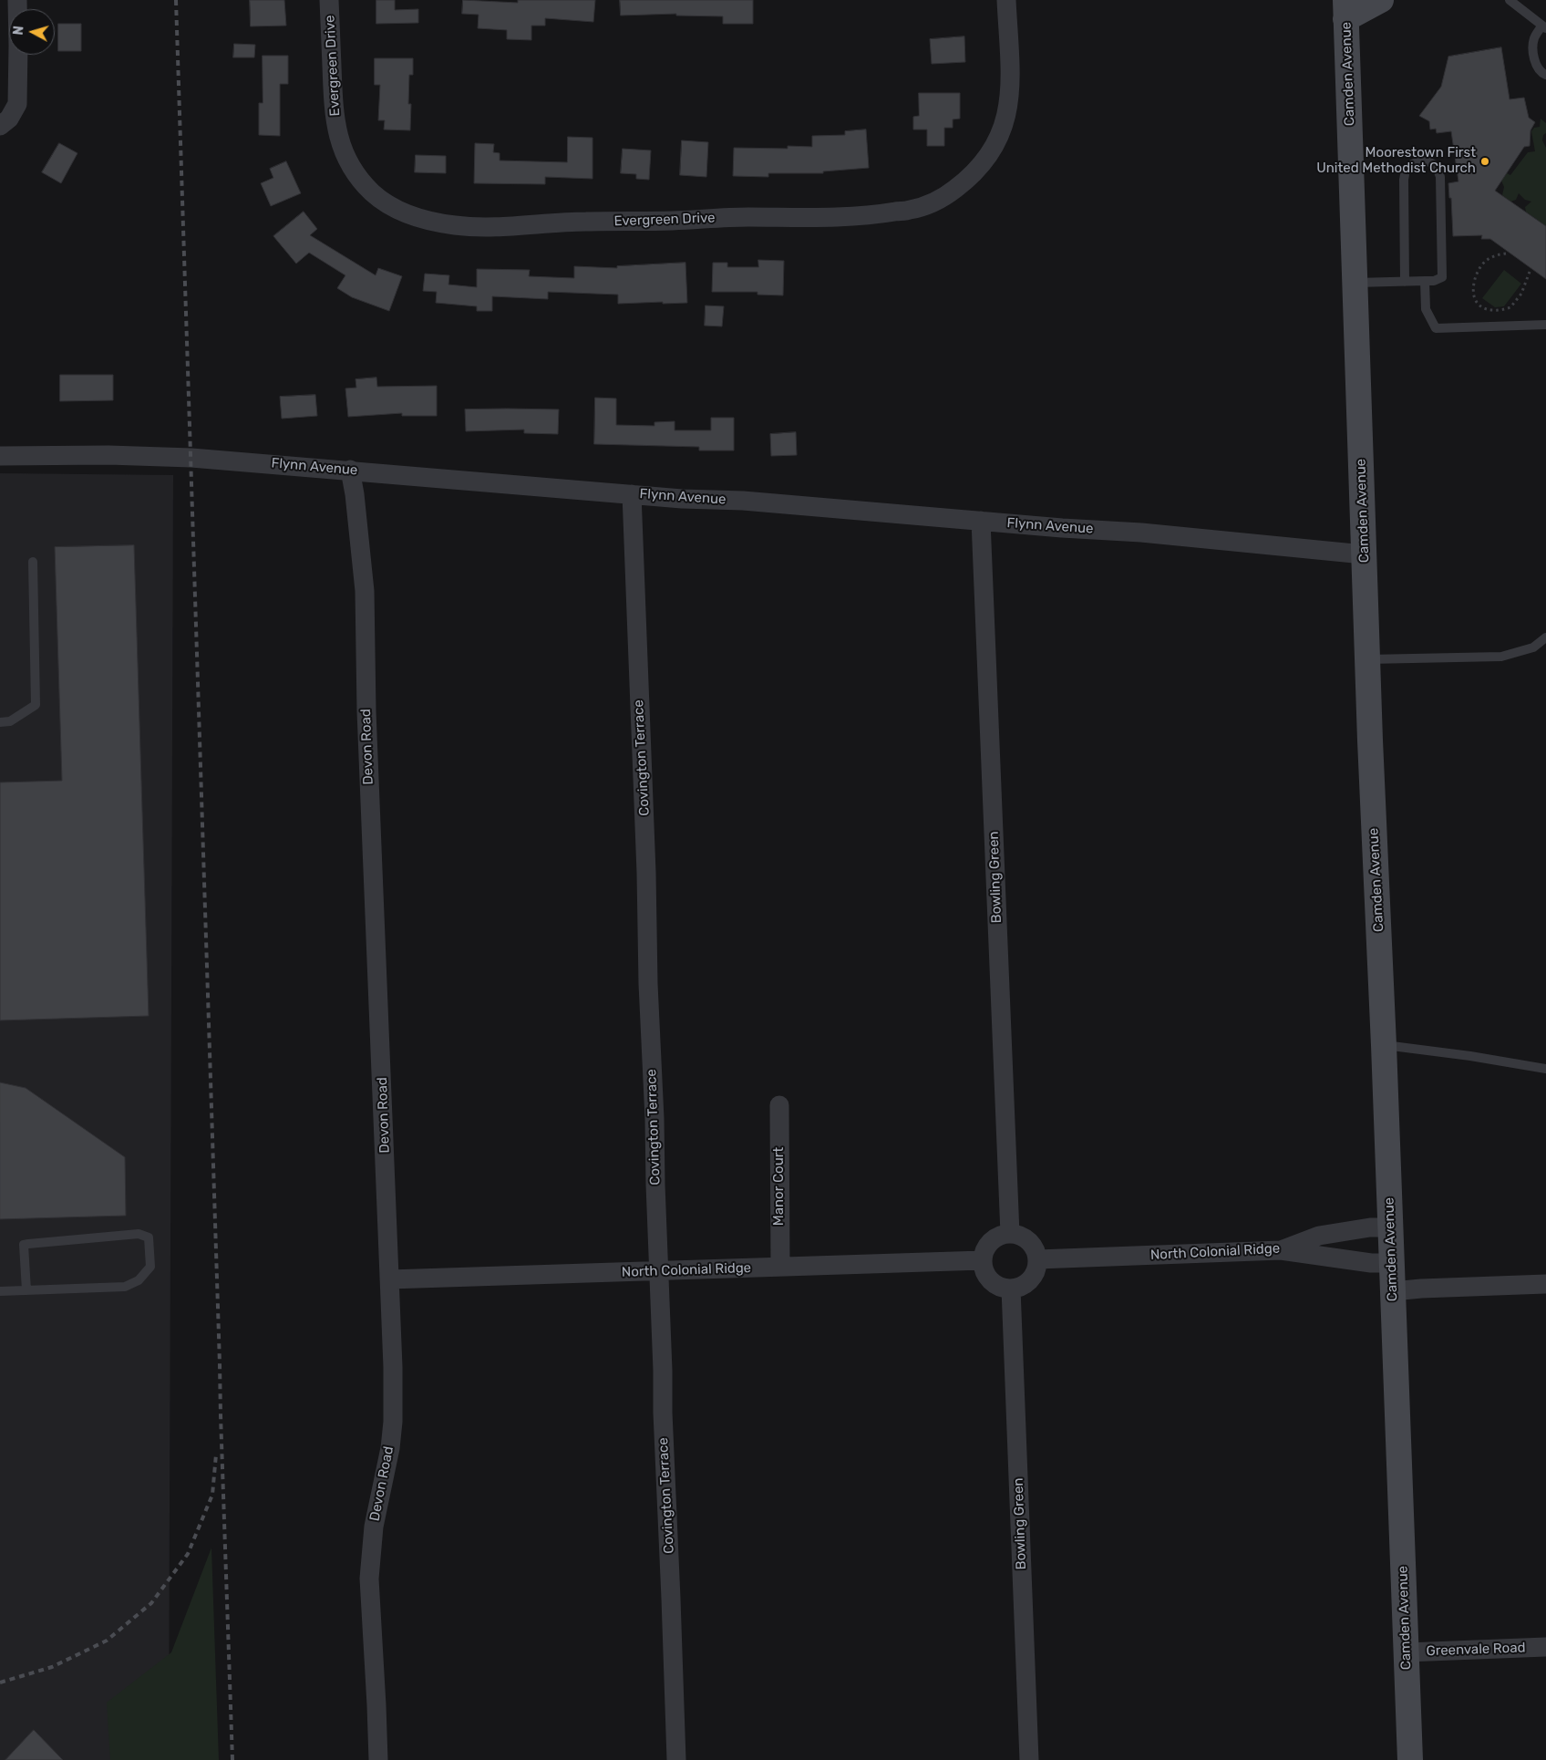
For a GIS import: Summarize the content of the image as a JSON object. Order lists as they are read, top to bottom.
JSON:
{
  "streets": {
    "main road": ["Camden Avenue"],
    "street": [
      "Evergreen Drive",
      "Flynn Avenue",
      "Devon Road",
      "Covington Terrace",
      "Bowling Green",
      "Manor Court",
      "North Colonial Ridge",
      "Greenvale Road"
    ]
  },
  "crossings": [
    ["Camden Avenue", "Flynn Avenue"],
    ["Camden Avenue", "North Colonial Ridge"],
    ["Camden Avenue", "Greenvale Road"],
    ["Flynn Avenue", "Devon Road"],
    ["Flynn Avenue", "Covington Terrace"],
    ["Flynn Avenue", "Bowling Green"],
    ["Devon Road", "North Colonial Ridge"],
    ["Covington Terrace", "North Colonial Ridge"],
    ["Bowling Green", "North Colonial Ridge"],
    ["Manor Court", "North Colonial Ridge"]
  ],
  "places": ["Moorestown First United Methodist Church"],
  "north": "left"
}
